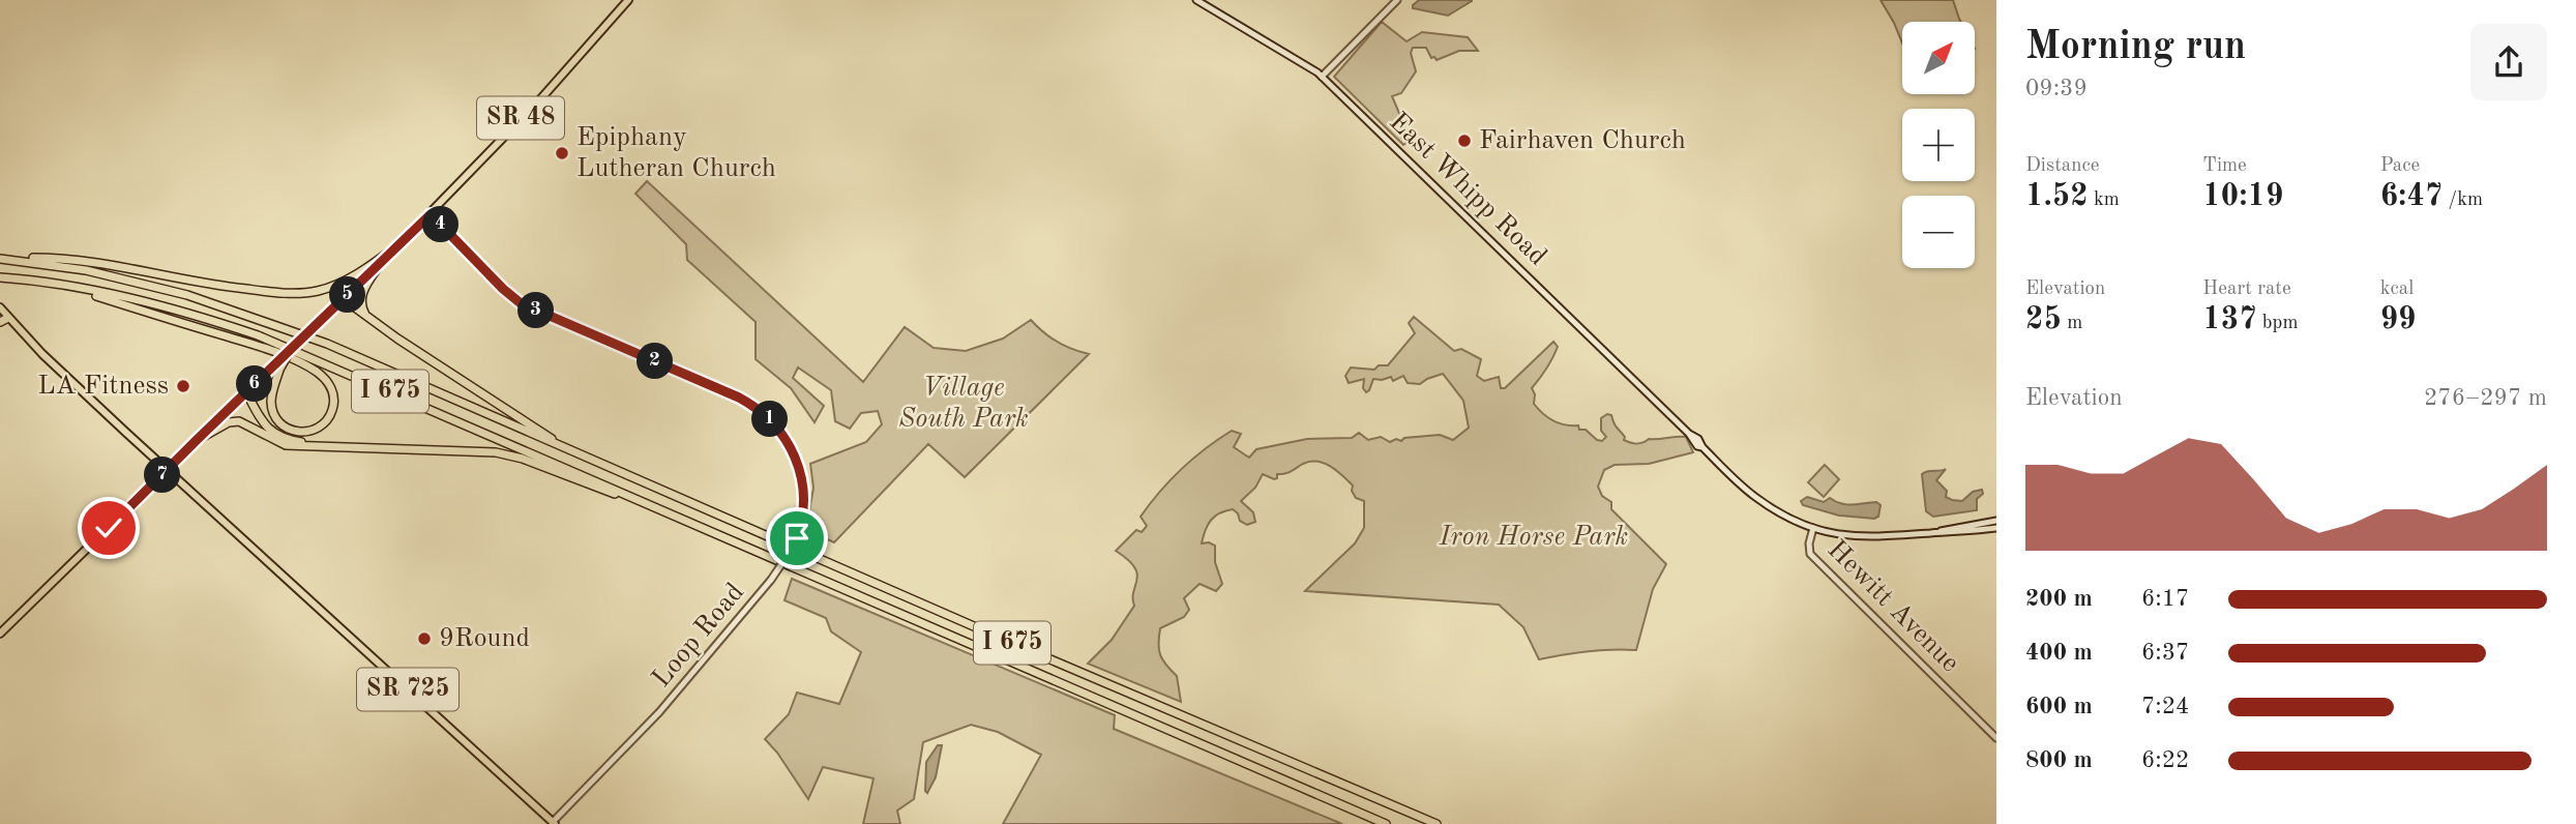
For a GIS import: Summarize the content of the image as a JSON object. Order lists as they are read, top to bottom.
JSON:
{
  "streets": {
    "highway": ["I 675"],
    "main road": ["SR 48", "SR 725"],
    "street": ["East Whipp Road", "Hewitt Avenue", "Loop Road"]
  },
  "crossings": [
    ["SR 48", "Loop Road"],
    ["East Whipp Road", "Hewitt Avenue"],
    ["Loop Road", "SR 725"]
  ],
  "parks": ["Village South Park", "Iron Horse Park"],
  "places": [
    "Fairhaven Church",
    "Epiphany Lutheran Church",
    "LA Fitness",
    "9Round"
  ],
  "north": "top right",
  "page": {
    "heading": ["Morning run", "09:39"],
    "map_buttons": ["+", "−"],
    "stats": [
      ["Distance", "1.52 km"],
      ["Time", "10:19"],
      ["Pace", "6:47 /km"],
      ["Elevation", "25 m"],
      ["Heart rate", "137 bpm"],
      ["kcal", "99"]
    ],
    "pins": [
      "4",
      "5",
      "3",
      "2",
      "6",
      "1",
      "7"
    ],
    "chart": ["Elevation", "276–297 m"],
    "list": [
      {
        "name": "200 m",
        "note": "6:17"
      },
      {
        "name": "400 m",
        "note": "6:37"
      },
      {
        "name": "600 m",
        "note": "7:24"
      },
      {
        "name": "800 m",
        "note": "6:22"
      }
    ]
  }
}
